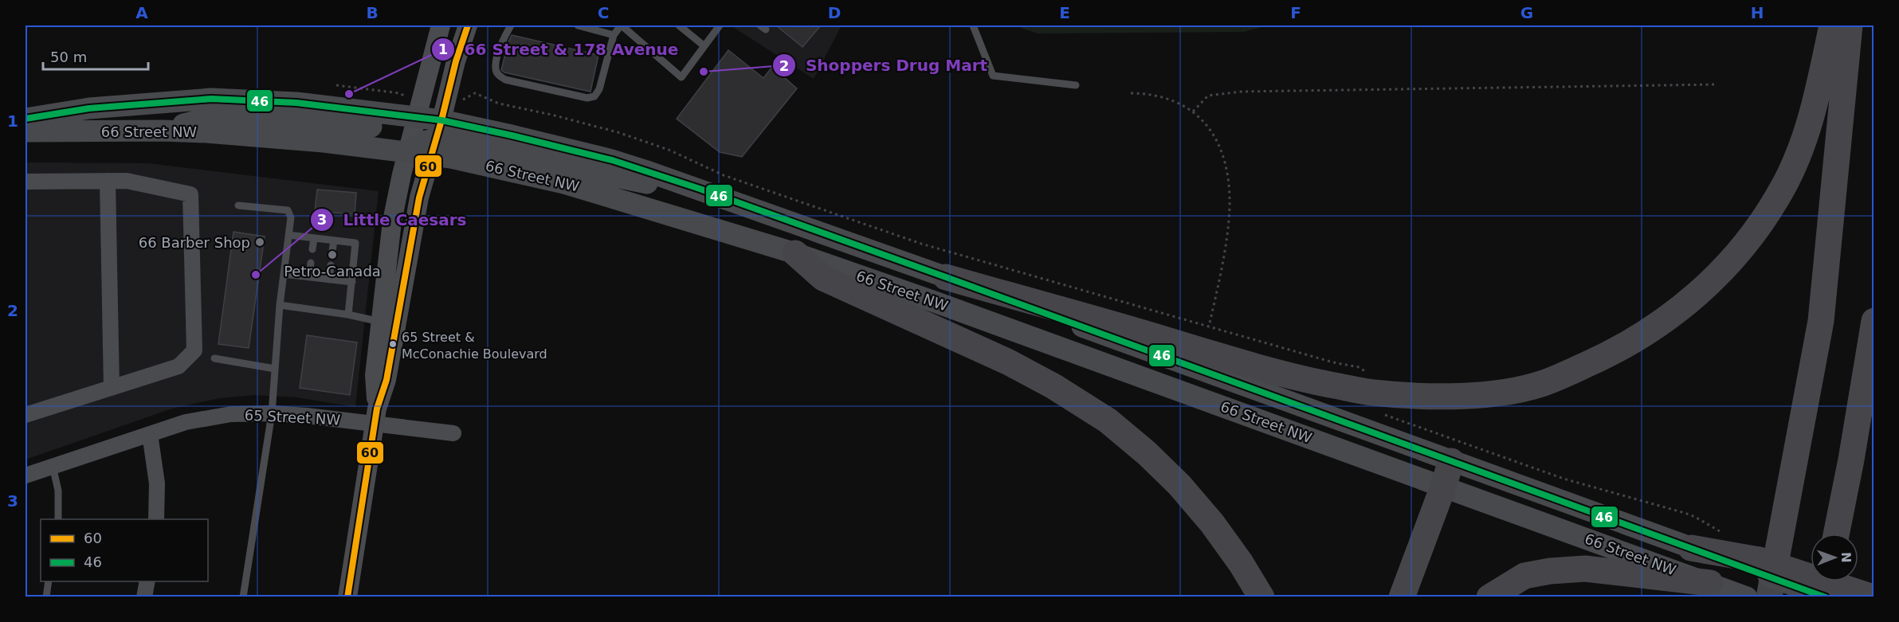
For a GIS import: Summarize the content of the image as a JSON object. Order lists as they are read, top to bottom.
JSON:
{
  "streets": {
    "main road": ["66 Street NW"],
    "street": ["65 Street NW"]
  },
  "places": [
    "Shoppers Drug Mart",
    "66 Street & 178 Avenue",
    "66 Barber Shop",
    "Petro-Canada",
    "Little Caesars",
    "65 Street & McConachie Boulevard"
  ],
  "lines": ["transit line 60", "transit line 46"],
  "legend": ["60", "46"],
  "scale_bar": "50 m",
  "north": "right",
  "grid": {
    "columns": [
      "A",
      "B",
      "C",
      "D",
      "E",
      "F",
      "G",
      "H"
    ],
    "rows": ["1", "2", "3"]
  }
}
